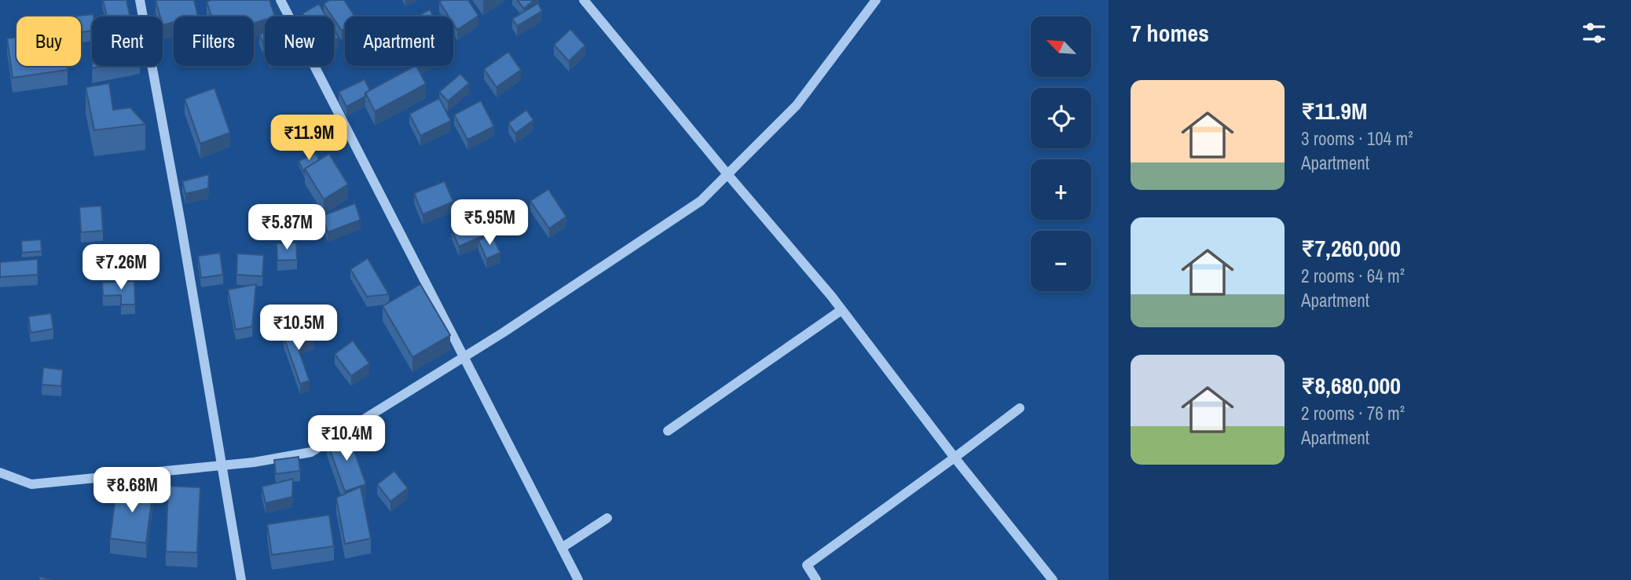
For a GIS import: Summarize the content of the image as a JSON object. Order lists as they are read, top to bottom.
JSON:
{
  "north": "top left",
  "page": {
    "heading": "7 homes",
    "map_buttons": ["+", "−"],
    "chip": [
      "Buy",
      "Rent",
      "Filters",
      "New",
      "Apartment"
    ],
    "list": [
      {
        "name": "₹11.9M",
        "note": "3 rooms · 104 m² · Apartment"
      },
      {
        "name": "₹7,260,000",
        "note": "2 rooms · 64 m² · Apartment"
      },
      {
        "name": "₹8,680,000",
        "note": "2 rooms · 76 m² · Apartment"
      }
    ],
    "price": [
      "₹11.9M",
      "₹5.95M",
      "₹5.87M",
      "₹7.26M",
      "₹10.5M",
      "₹10.4M",
      "₹8.68M"
    ]
  }
}
